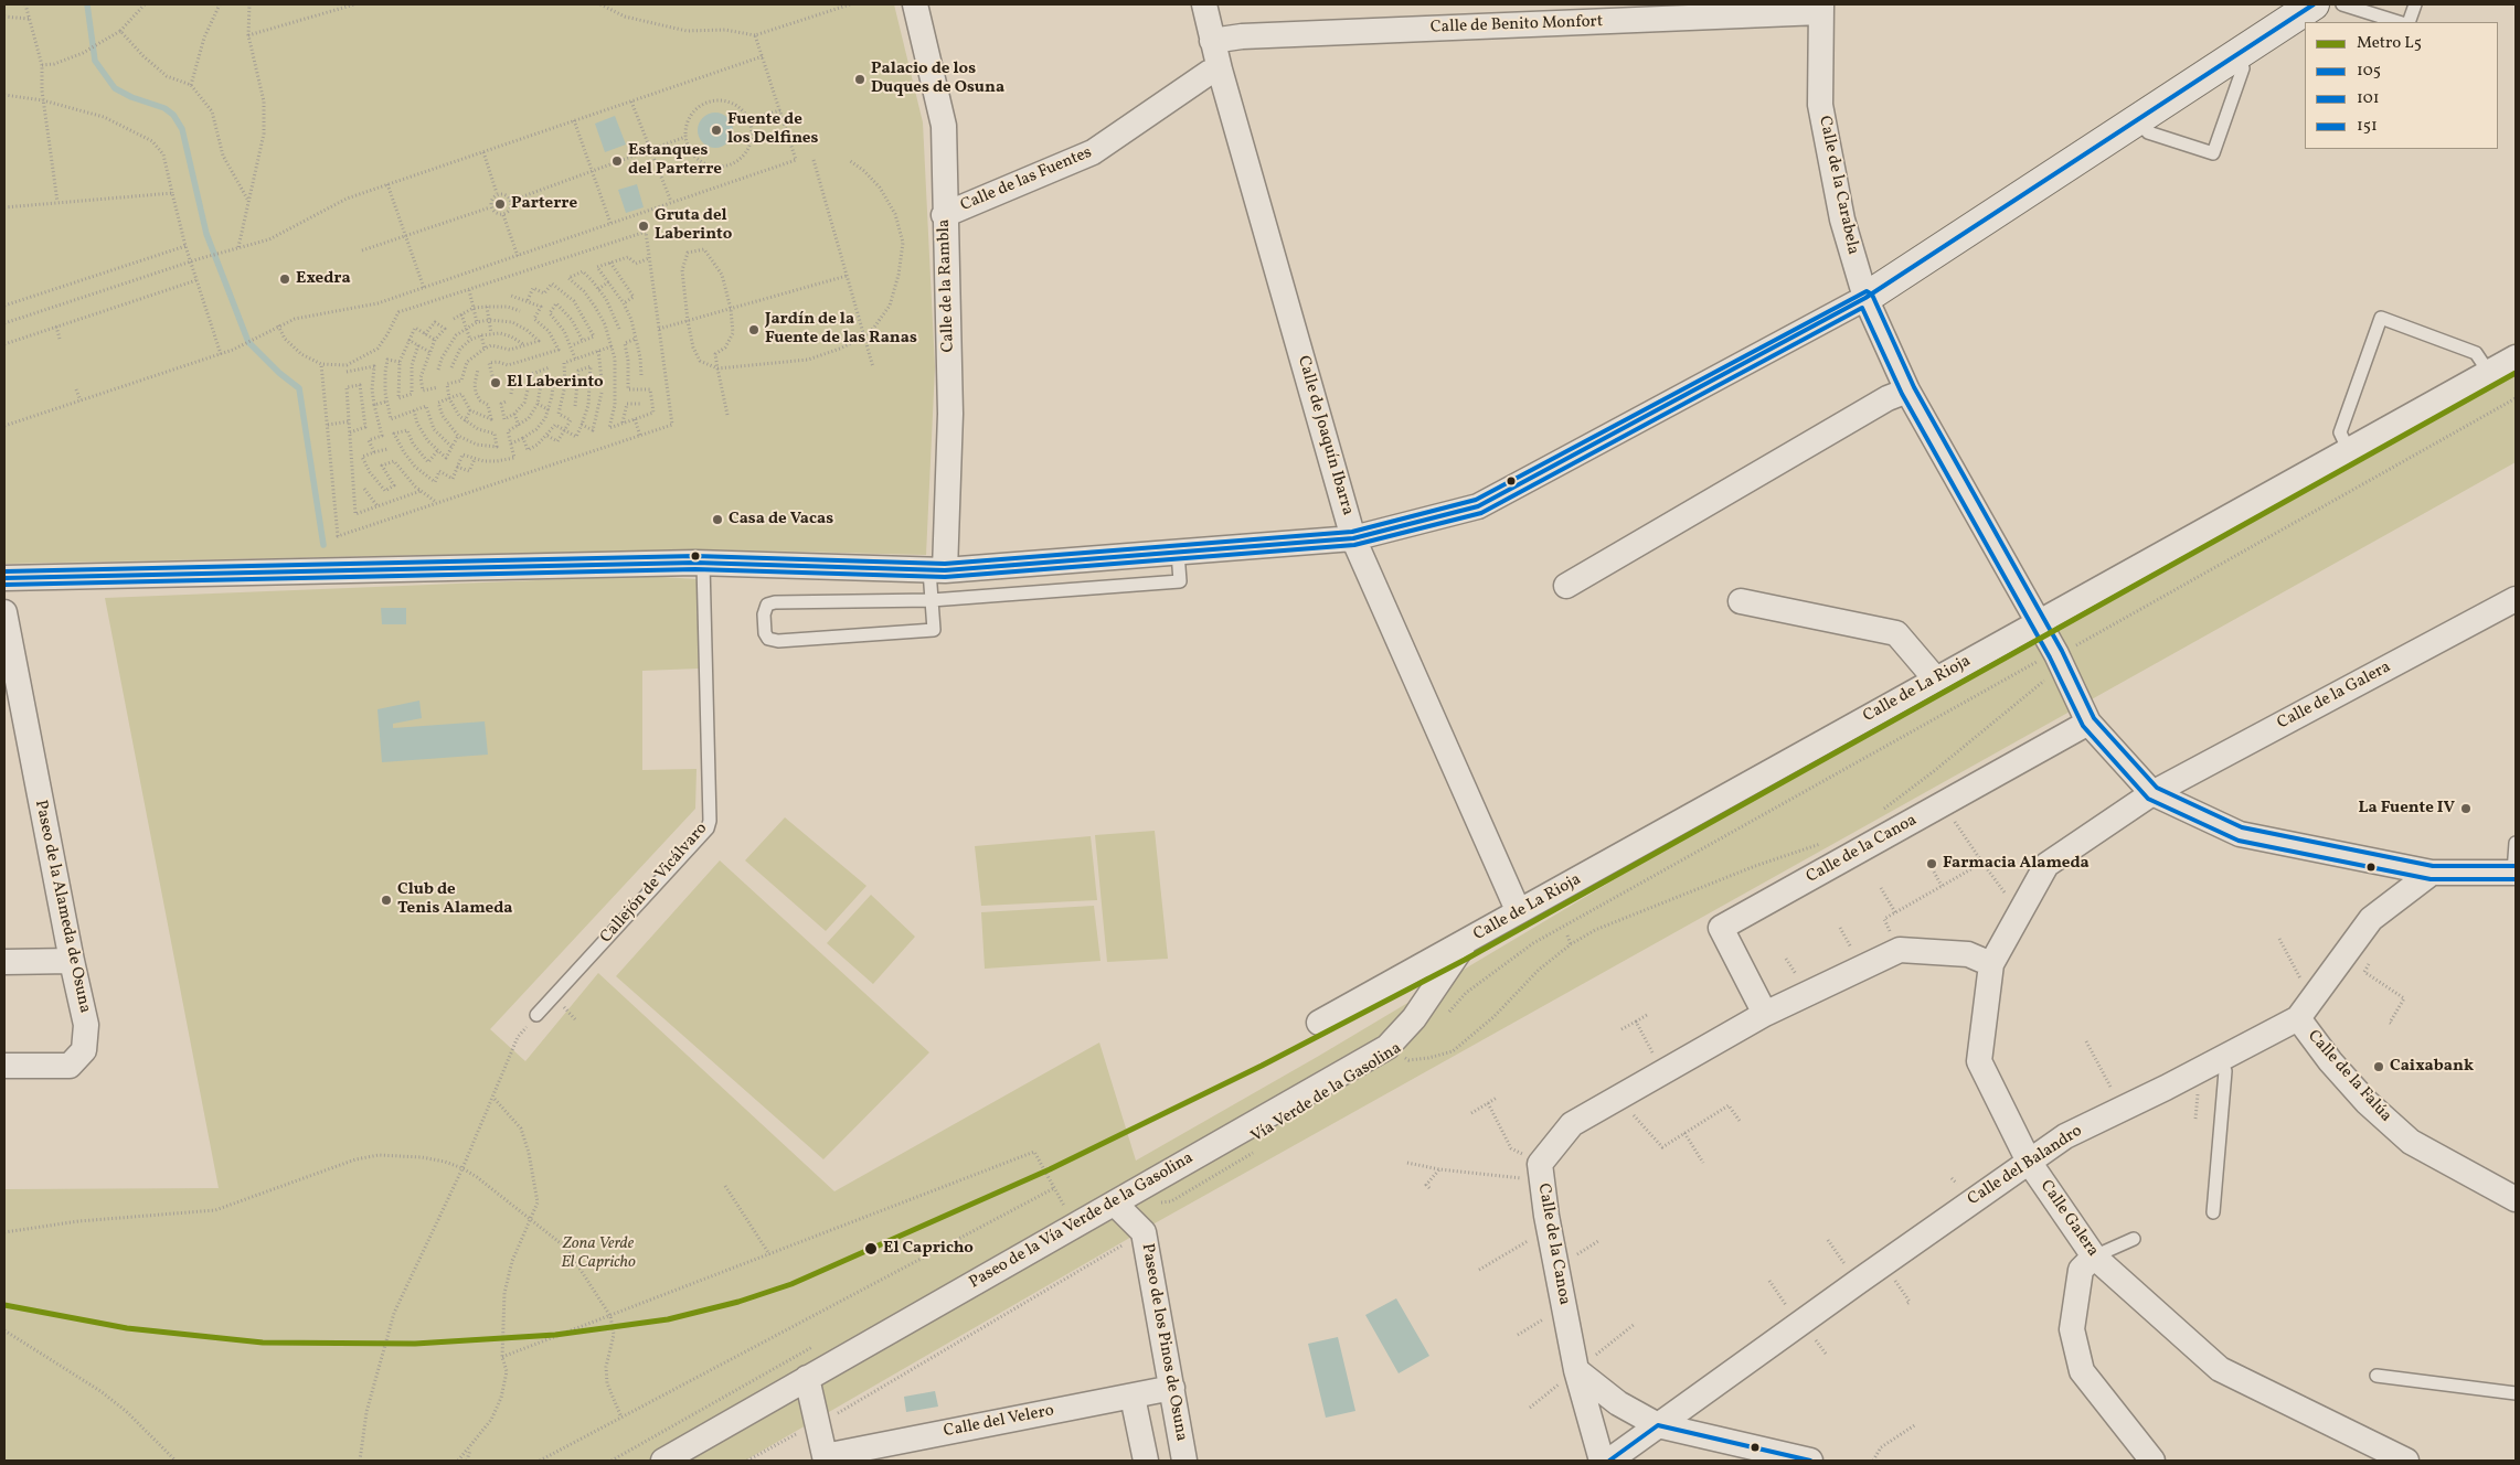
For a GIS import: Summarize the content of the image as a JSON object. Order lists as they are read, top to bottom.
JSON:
{
  "streets": {
    "street": [
      "Calle de Benito Monfort",
      "Calle de las Fuentes",
      "Calle de la Carabela",
      "Calle de la Rambla",
      "Calle de Joaquín Ibarra",
      "Calle de La Rioja",
      "Calle de la Galera",
      "Calle de la Canoa",
      "Paseo de la Alameda de Osuna",
      "Calle de la Falúa",
      "Calle del Balandro",
      "Calle Galera",
      "Paseo de la Vía Verde de la Gasolina",
      "Paseo de los Pinos de Osuna",
      "Calle del Velero"
    ],
    "lane": ["Callejón de Vicálvaro"],
    "path": ["Vía Verde de la Gasolina"]
  },
  "crossings": [
    ["Calle de Benito Monfort", "Calle de la Carabela"],
    ["Calle de Benito Monfort", "Calle de Joaquín Ibarra"],
    ["Calle de las Fuentes", "Calle de la Rambla"],
    ["Calle de las Fuentes", "Calle de Joaquín Ibarra"],
    ["Calle de la Carabela", "Calle de La Rioja"],
    ["Calle de la Carabela", "Calle de la Galera"],
    ["Calle de la Carabela", "Calle de la Canoa"],
    ["Calle de la Carabela", "Calle del Balandro"],
    ["Calle de la Carabela", "Calle Galera"],
    ["Calle de Joaquín Ibarra", "Calle de La Rioja"],
    ["Calle de La Rioja", "Paseo de la Vía Verde de la Gasolina"],
    ["Calle de la Galera", "Calle Galera"],
    ["Calle de la Canoa", "Calle Galera"],
    ["Calle de la Falúa", "Calle del Balandro"],
    ["Calle del Balandro", "Calle Galera"],
    ["Paseo de la Vía Verde de la Gasolina", "Paseo de los Pinos de Osuna"],
    ["Paseo de la Vía Verde de la Gasolina", "Calle del Velero"],
    ["Paseo de los Pinos de Osuna", "Calle del Velero"]
  ],
  "parks": ["Zona Verde El Capricho"],
  "places": [
    "Palacio de los Duques de Osuna",
    "Fuente de los Delfines",
    "Estanques del Parterre",
    "Parterre",
    "Gruta del Laberinto",
    "Exedra",
    "Jardín de la Fuente de las Ranas",
    "El Laberinto",
    "Casa de Vacas",
    "La Fuente IV",
    "Farmacia Alameda",
    "Club de Tenis Alameda",
    "Caixabank",
    "El Capricho"
  ],
  "lines": [
    "transit line 105",
    "transit line 151",
    "transit line 101",
    "metro line L5"
  ],
  "legend": [
    "Metro L5",
    "105",
    "101",
    "151"
  ]
}
